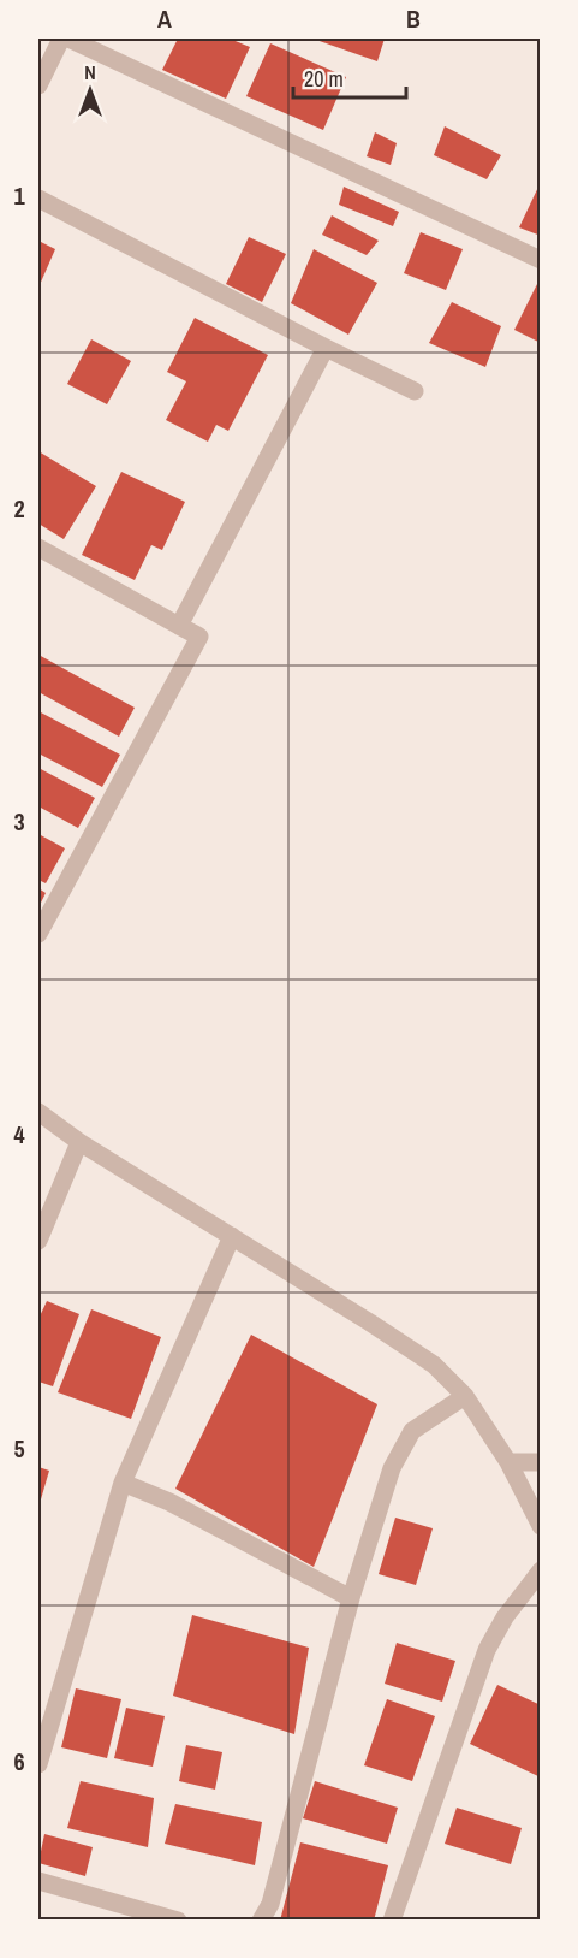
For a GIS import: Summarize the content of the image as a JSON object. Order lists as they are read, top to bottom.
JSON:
{
  "scale_bar": "20 m",
  "north": "top",
  "grid": {
    "columns": ["A", "B"],
    "rows": [
      "1",
      "2",
      "3",
      "4",
      "5",
      "6"
    ]
  }
}
